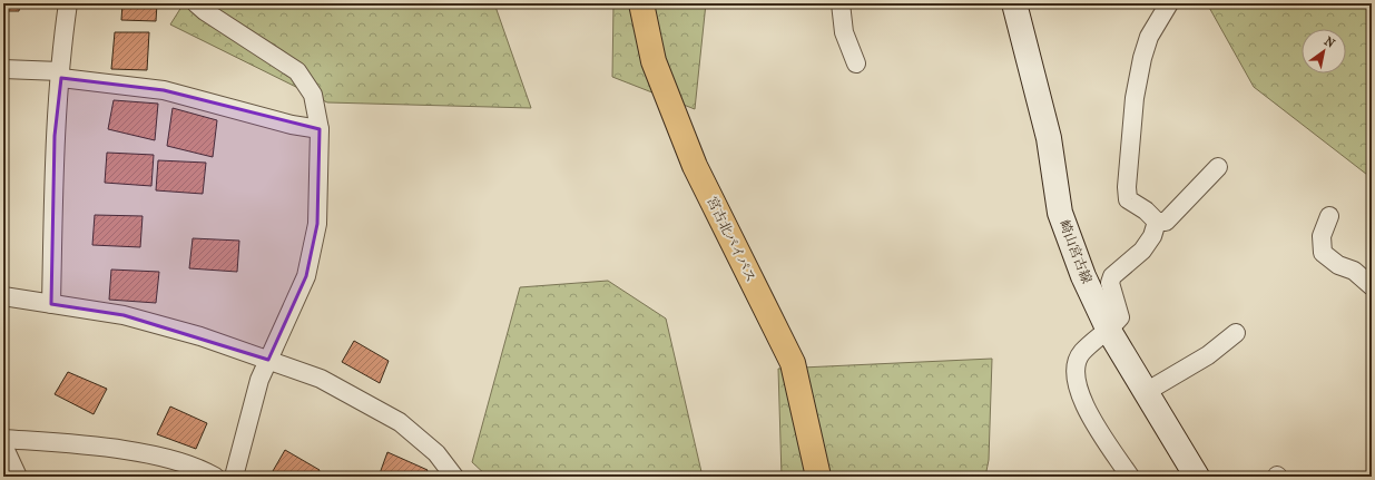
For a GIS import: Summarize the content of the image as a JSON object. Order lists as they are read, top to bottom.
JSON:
{
  "streets": {
    "highway": ["宮古北バイパス"],
    "main road": ["崎山宮古線"]
  },
  "north": "top right"
}
